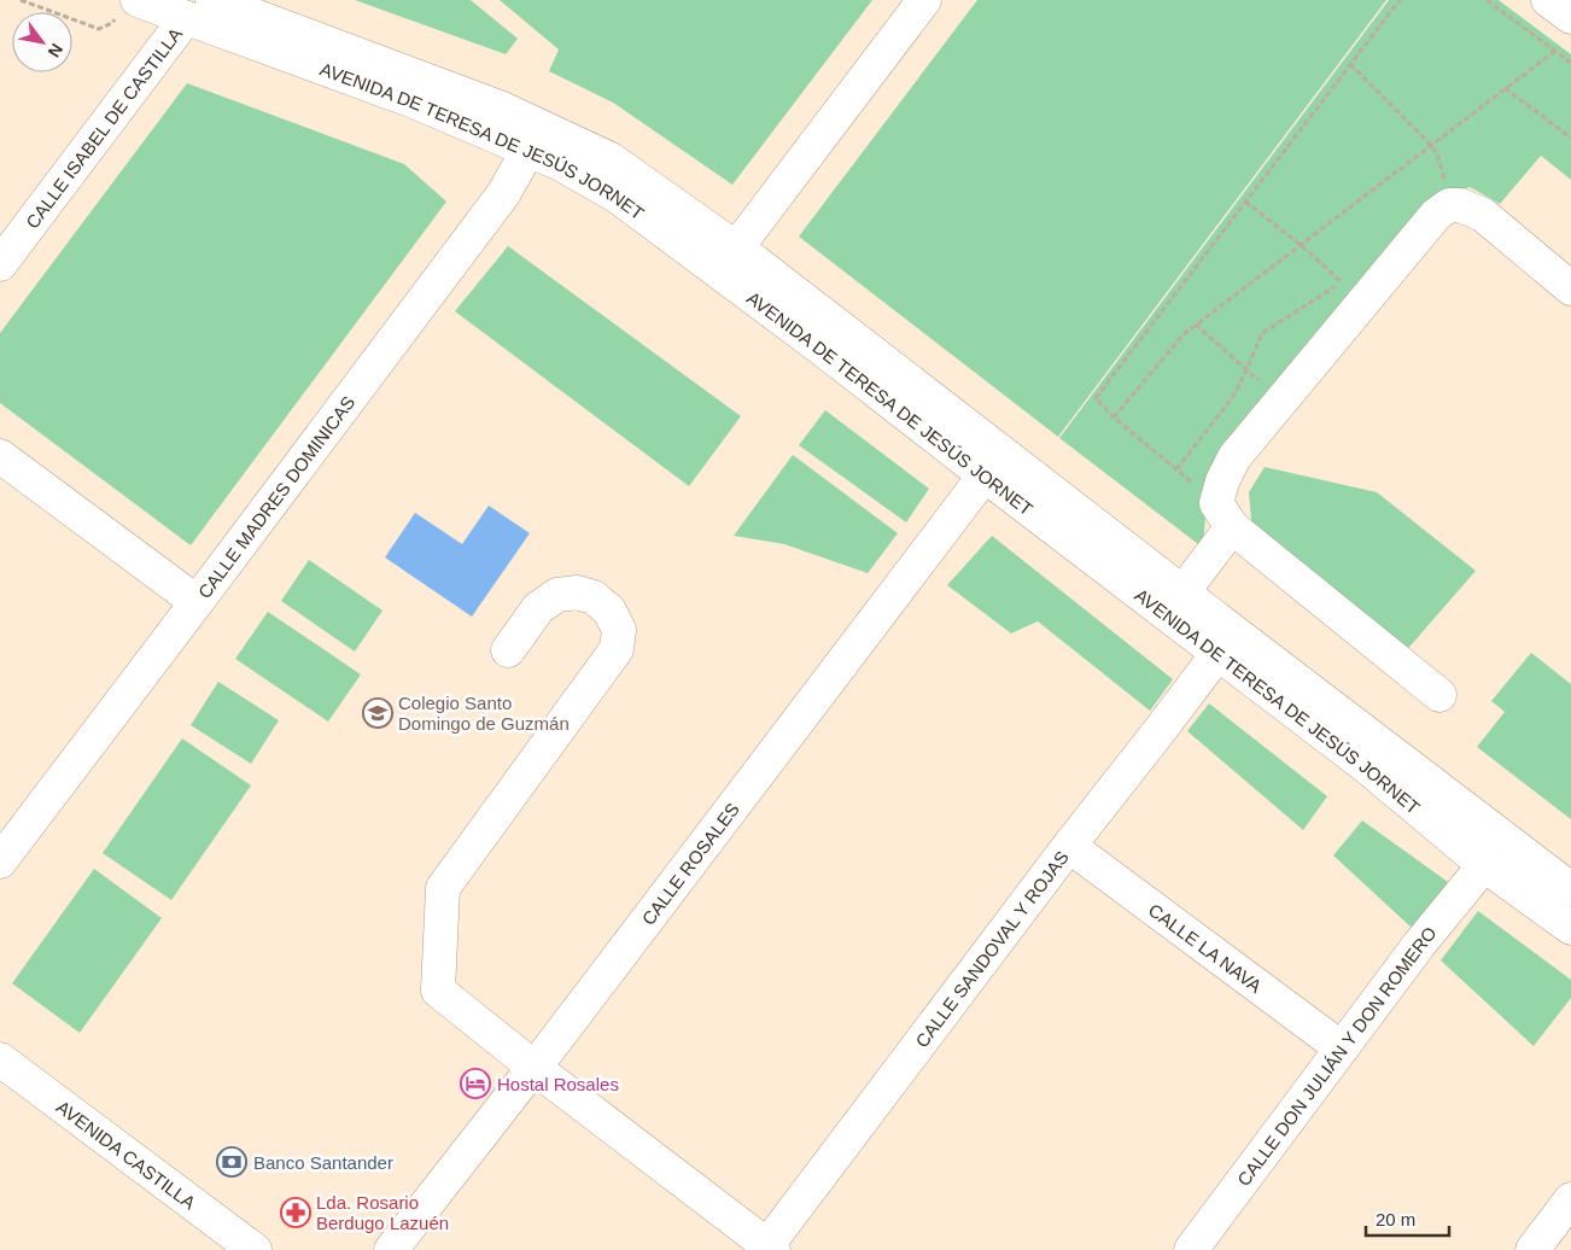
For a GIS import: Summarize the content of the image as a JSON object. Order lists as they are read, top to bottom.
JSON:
{
  "streets": {
    "street": [
      "CALLE ISABEL DE CASTILLA",
      "AVENIDA DE TERESA DE JESÚS JORNET",
      "CALLE MADRES DOMINICAS",
      "CALLE ROSALES",
      "CALLE LA NAVA",
      "CALLE SANDOVAL Y ROJAS",
      "CALLE DON JULIÁN Y DON ROMERO",
      "AVENIDA CASTILLA"
    ]
  },
  "crossings": [
    ["CALLE ISABEL DE CASTILLA", "AVENIDA DE TERESA DE JESÚS JORNET"],
    ["AVENIDA DE TERESA DE JESÚS JORNET", "CALLE MADRES DOMINICAS"],
    ["AVENIDA DE TERESA DE JESÚS JORNET", "CALLE ROSALES"],
    ["AVENIDA DE TERESA DE JESÚS JORNET", "CALLE SANDOVAL Y ROJAS"],
    ["AVENIDA DE TERESA DE JESÚS JORNET", "CALLE DON JULIÁN Y DON ROMERO"],
    ["CALLE LA NAVA", "CALLE SANDOVAL Y ROJAS"],
    ["CALLE LA NAVA", "CALLE DON JULIÁN Y DON ROMERO"]
  ],
  "places": {
    "school or university": ["Colegio Santo Domingo de Guzmán"],
    "hotel": ["Hostal Rosales"],
    "bank": ["Banco Santander"],
    "pharmacy": ["Lda. Rosario Berdugo Lazuén"]
  },
  "scale_bar": "20 m",
  "north": "bottom right"
}
